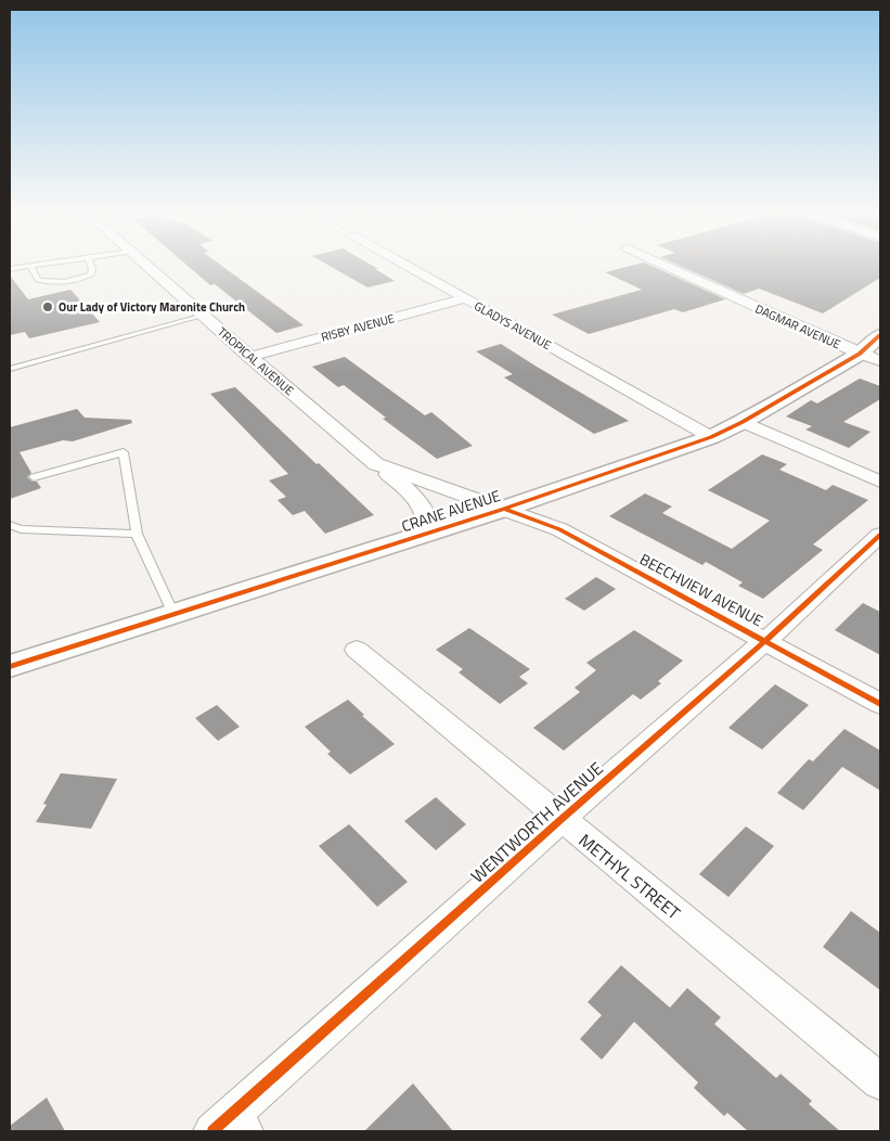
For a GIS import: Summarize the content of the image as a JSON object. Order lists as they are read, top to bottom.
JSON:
{
  "streets": {
    "street": [
      "GLADYS AVENUE",
      "DAGMAR AVENUE",
      "RISBY AVENUE",
      "TROPICAL AVENUE",
      "CRANE AVENUE",
      "BEECHVIEW AVENUE",
      "WENTWORTH AVENUE",
      "METHYL STREET"
    ]
  },
  "crossings": [
    ["GLADYS AVENUE", "RISBY AVENUE"],
    ["GLADYS AVENUE", "CRANE AVENUE"],
    ["DAGMAR AVENUE", "CRANE AVENUE"],
    ["RISBY AVENUE", "TROPICAL AVENUE"],
    ["TROPICAL AVENUE", "CRANE AVENUE"],
    ["TROPICAL AVENUE", "BEECHVIEW AVENUE"],
    ["CRANE AVENUE", "BEECHVIEW AVENUE"],
    ["BEECHVIEW AVENUE", "WENTWORTH AVENUE"],
    ["WENTWORTH AVENUE", "METHYL STREET"]
  ],
  "places": ["Our Lady of Victory Maronite Church"]
}
